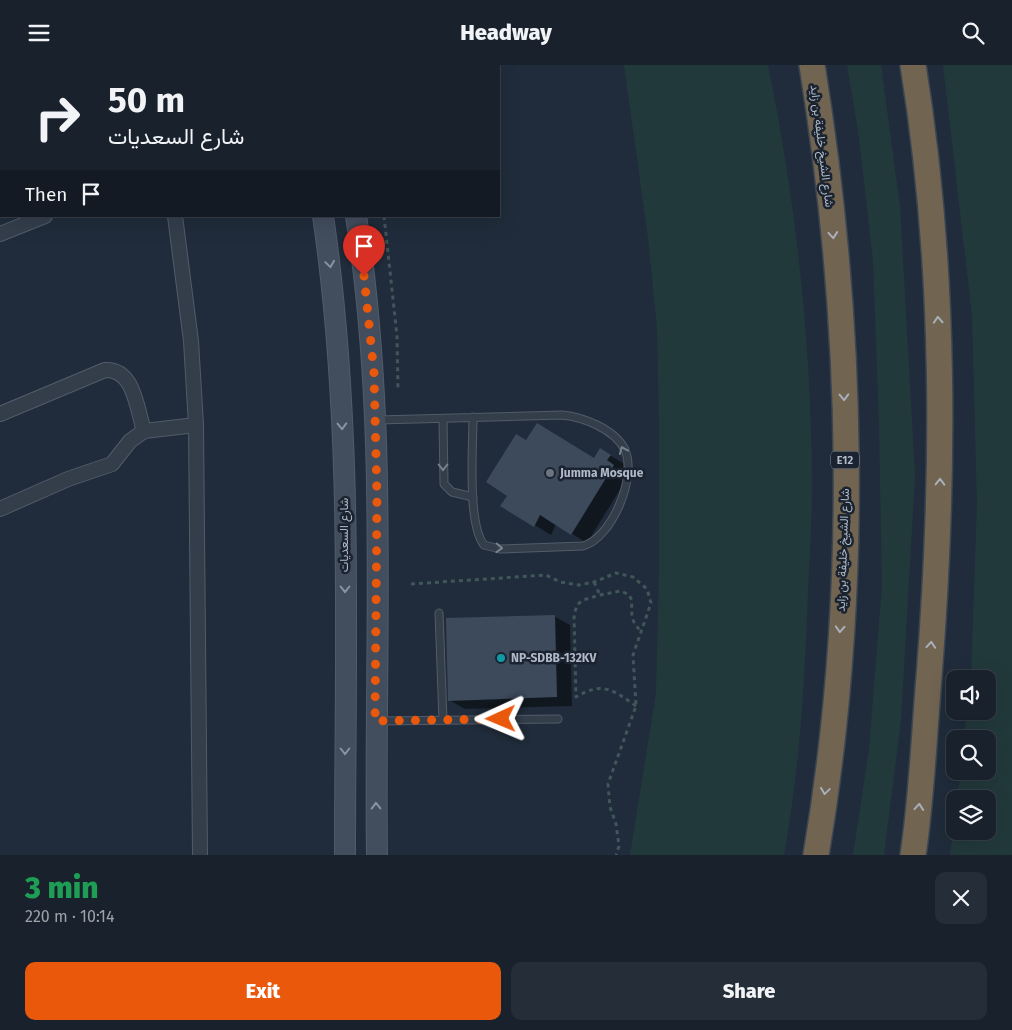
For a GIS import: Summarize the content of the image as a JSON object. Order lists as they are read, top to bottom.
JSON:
{
  "streets": {
    "highway": ["شارع الشيخ خليفة بن زايد", "E12"],
    "street": ["شارع السعديات"]
  },
  "places": ["Jumma Mosque", "NP-SDBB-132KV"],
  "page": {
    "header": "Headway",
    "turn": ["50 m", "شارع السعديات"],
    "then": "Then",
    "heading": ["3 min", "220 m · 10:14"],
    "buttons": ["Exit", "Share"]
  }
}
